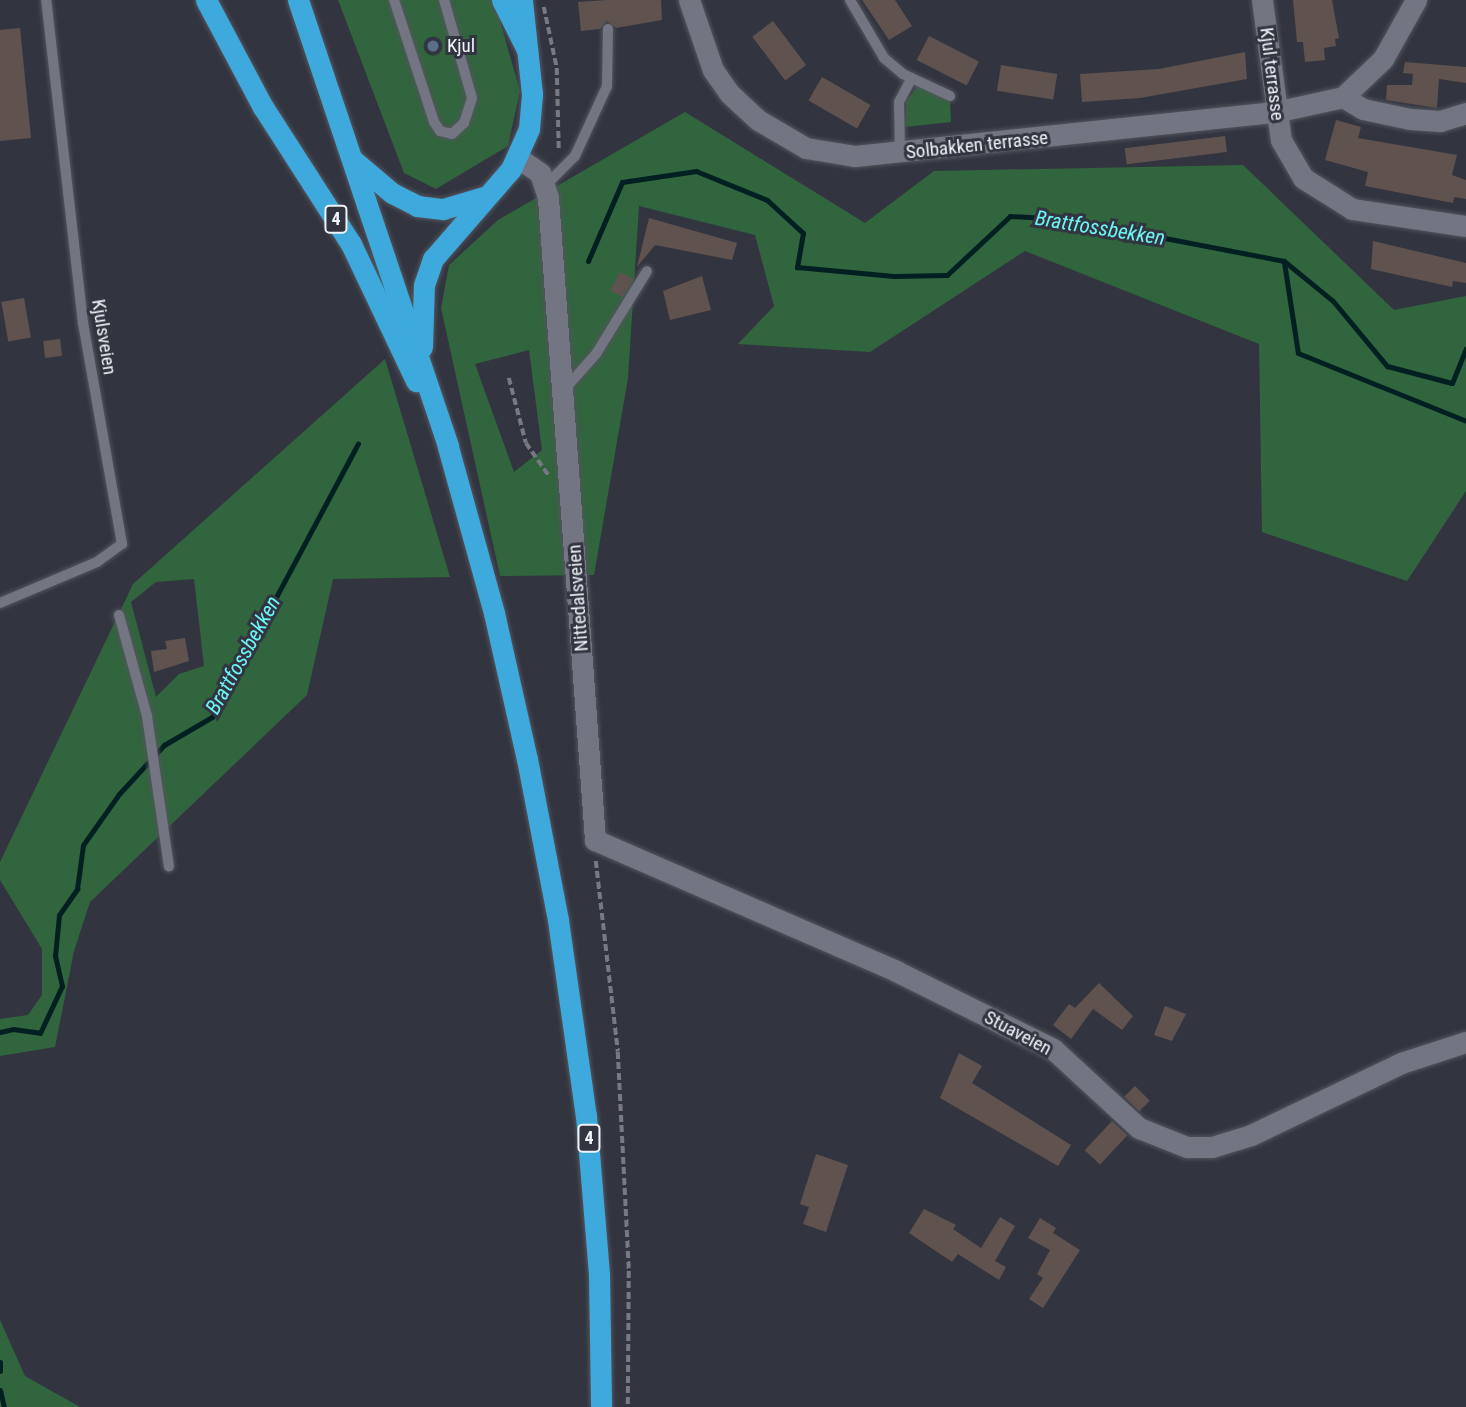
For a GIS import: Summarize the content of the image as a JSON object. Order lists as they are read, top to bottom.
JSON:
{
  "streets": {
    "highway": ["4"],
    "street": [
      "Kjul terrasse",
      "Solbakken terrasse",
      "Nittedalsveien",
      "Stuaveien"
    ],
    "lane": ["Kjulsveien"]
  },
  "crossings": [
    ["Kjul terrasse", "Solbakken terrasse"],
    ["Nittedalsveien", "Stuaveien"]
  ],
  "water": ["Brattfossbekken"],
  "places": ["Kjul"]
}
